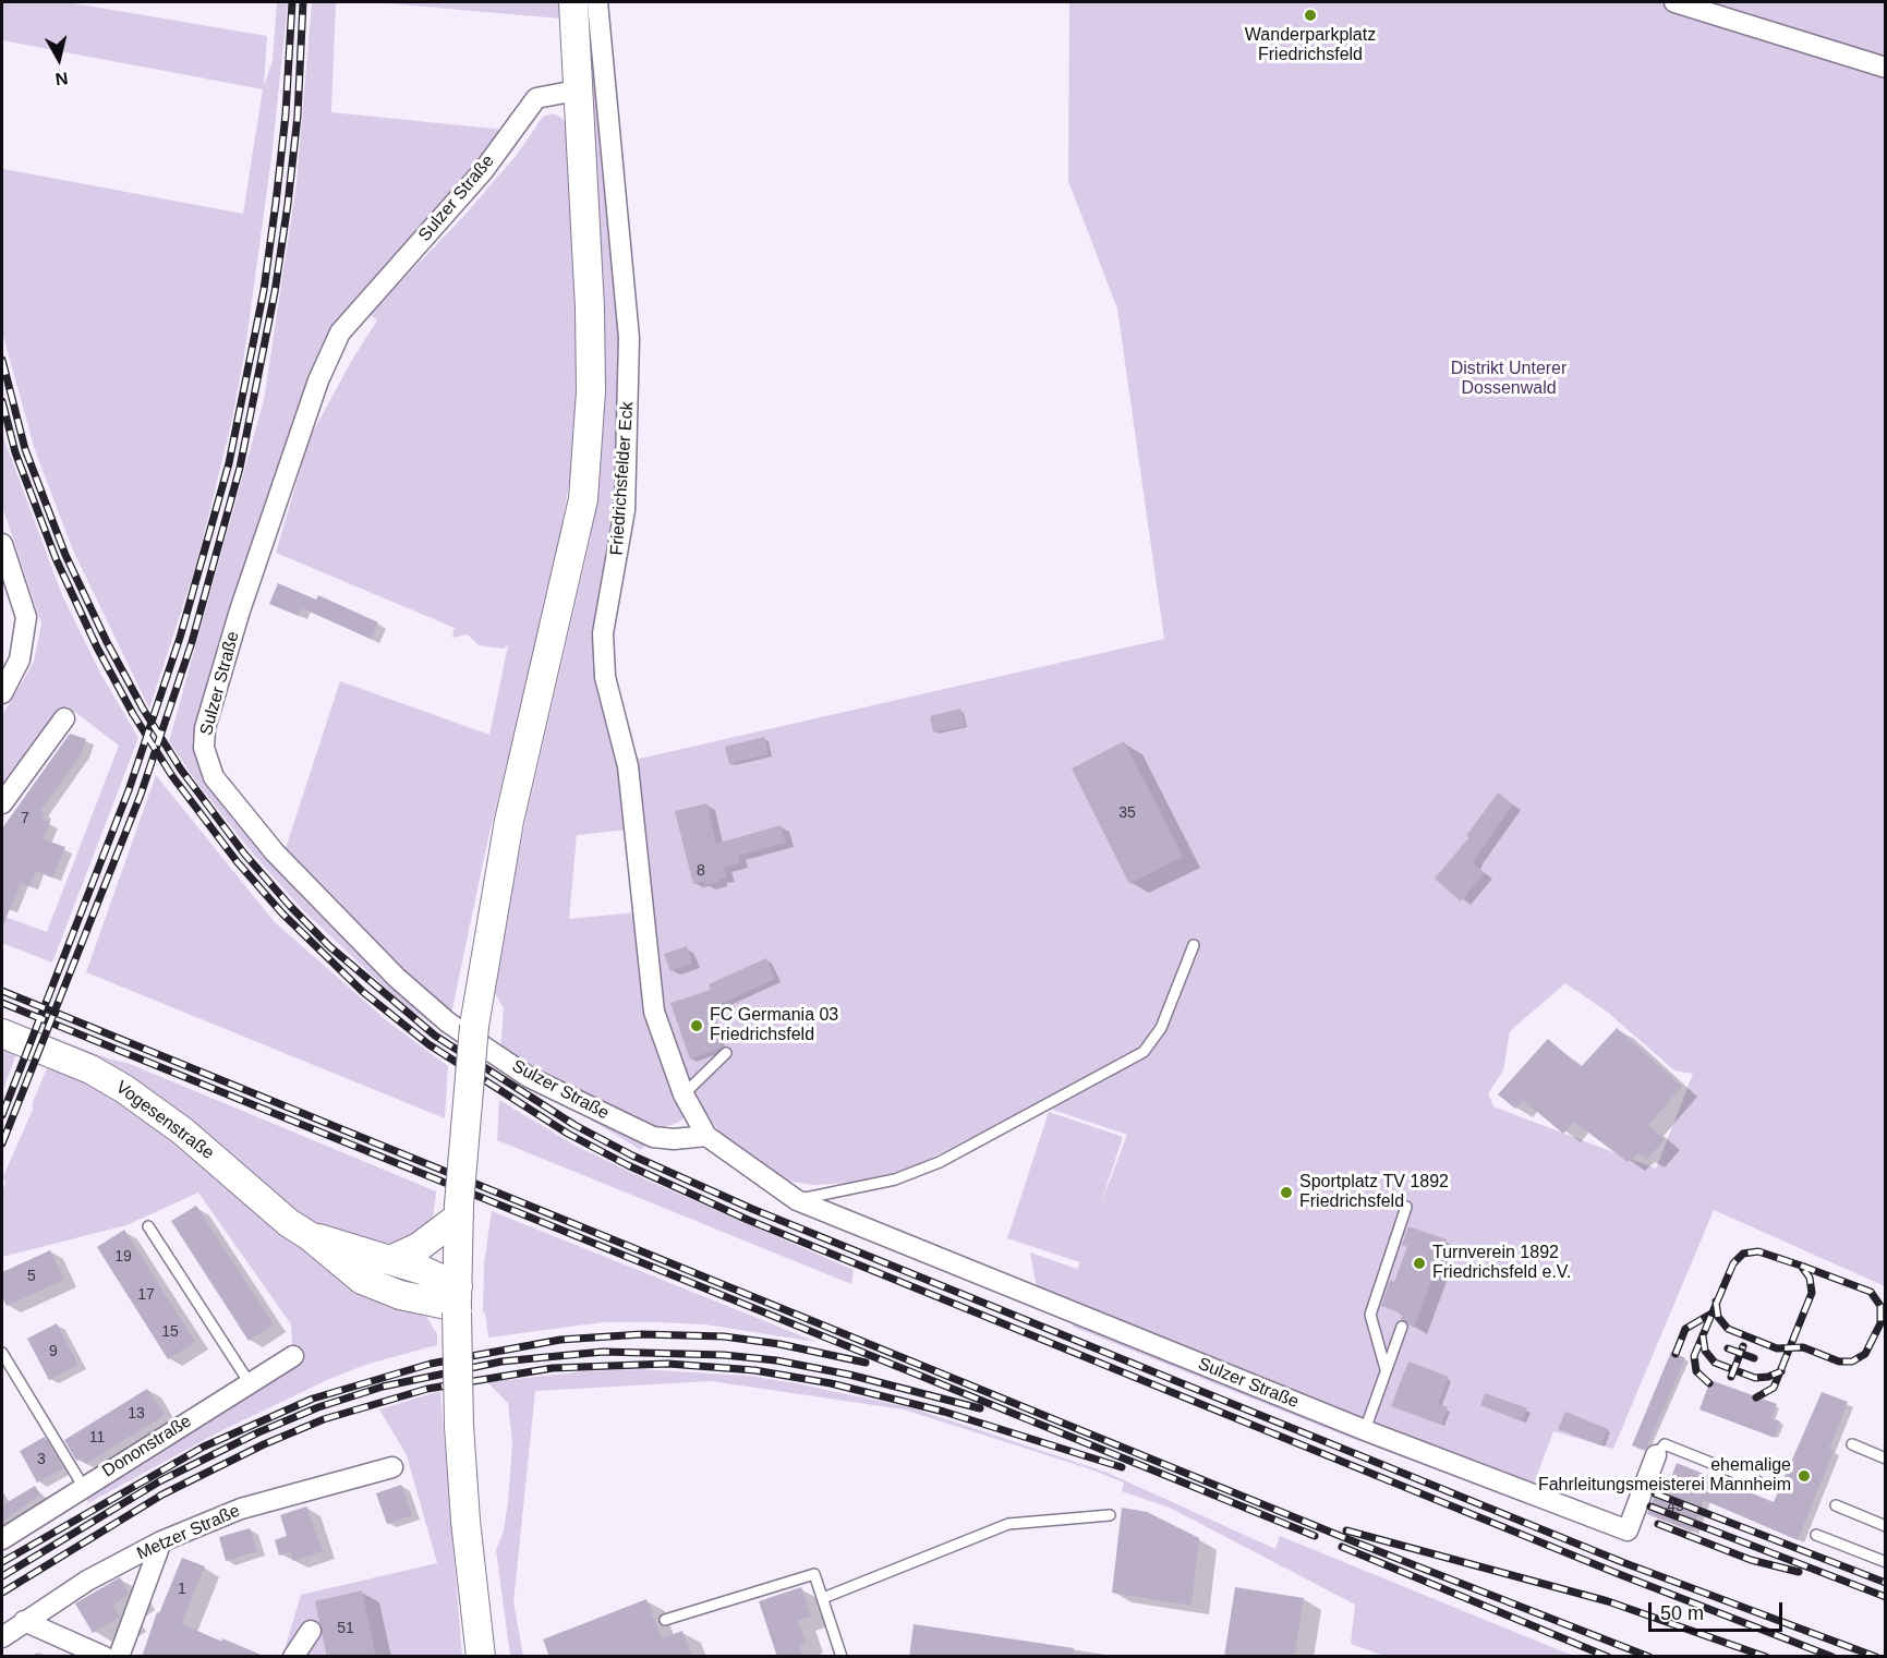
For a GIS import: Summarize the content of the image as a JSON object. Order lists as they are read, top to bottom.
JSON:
{
  "streets": {
    "main road": ["Vogesenstraße"],
    "street": [
      "Sulzer Straße",
      "Friedrichsfelder Eck",
      "Dononstraße",
      "Metzer Straße"
    ]
  },
  "crossings": [
    ["Sulzer Straße", "Friedrichsfelder Eck"]
  ],
  "parks": ["Distrikt Unterer Dossenwald"],
  "places": [
    "Wanderparkplatz Friedrichsfeld",
    "FC Germania 03 Friedrichsfeld",
    "Sportplatz TV 1892 Friedrichsfeld",
    "Turnverein 1892 Friedrichsfeld e.V.",
    "ehemalige Fahrleitungsmeisterei Mannheim"
  ],
  "house_numbers": [
    "35",
    "7",
    "8",
    "19",
    "5",
    "17",
    "15",
    "9",
    "13",
    "11",
    "3",
    "43",
    "1",
    "51"
  ],
  "scale_bar": "50 m",
  "north": "bottom"
}
